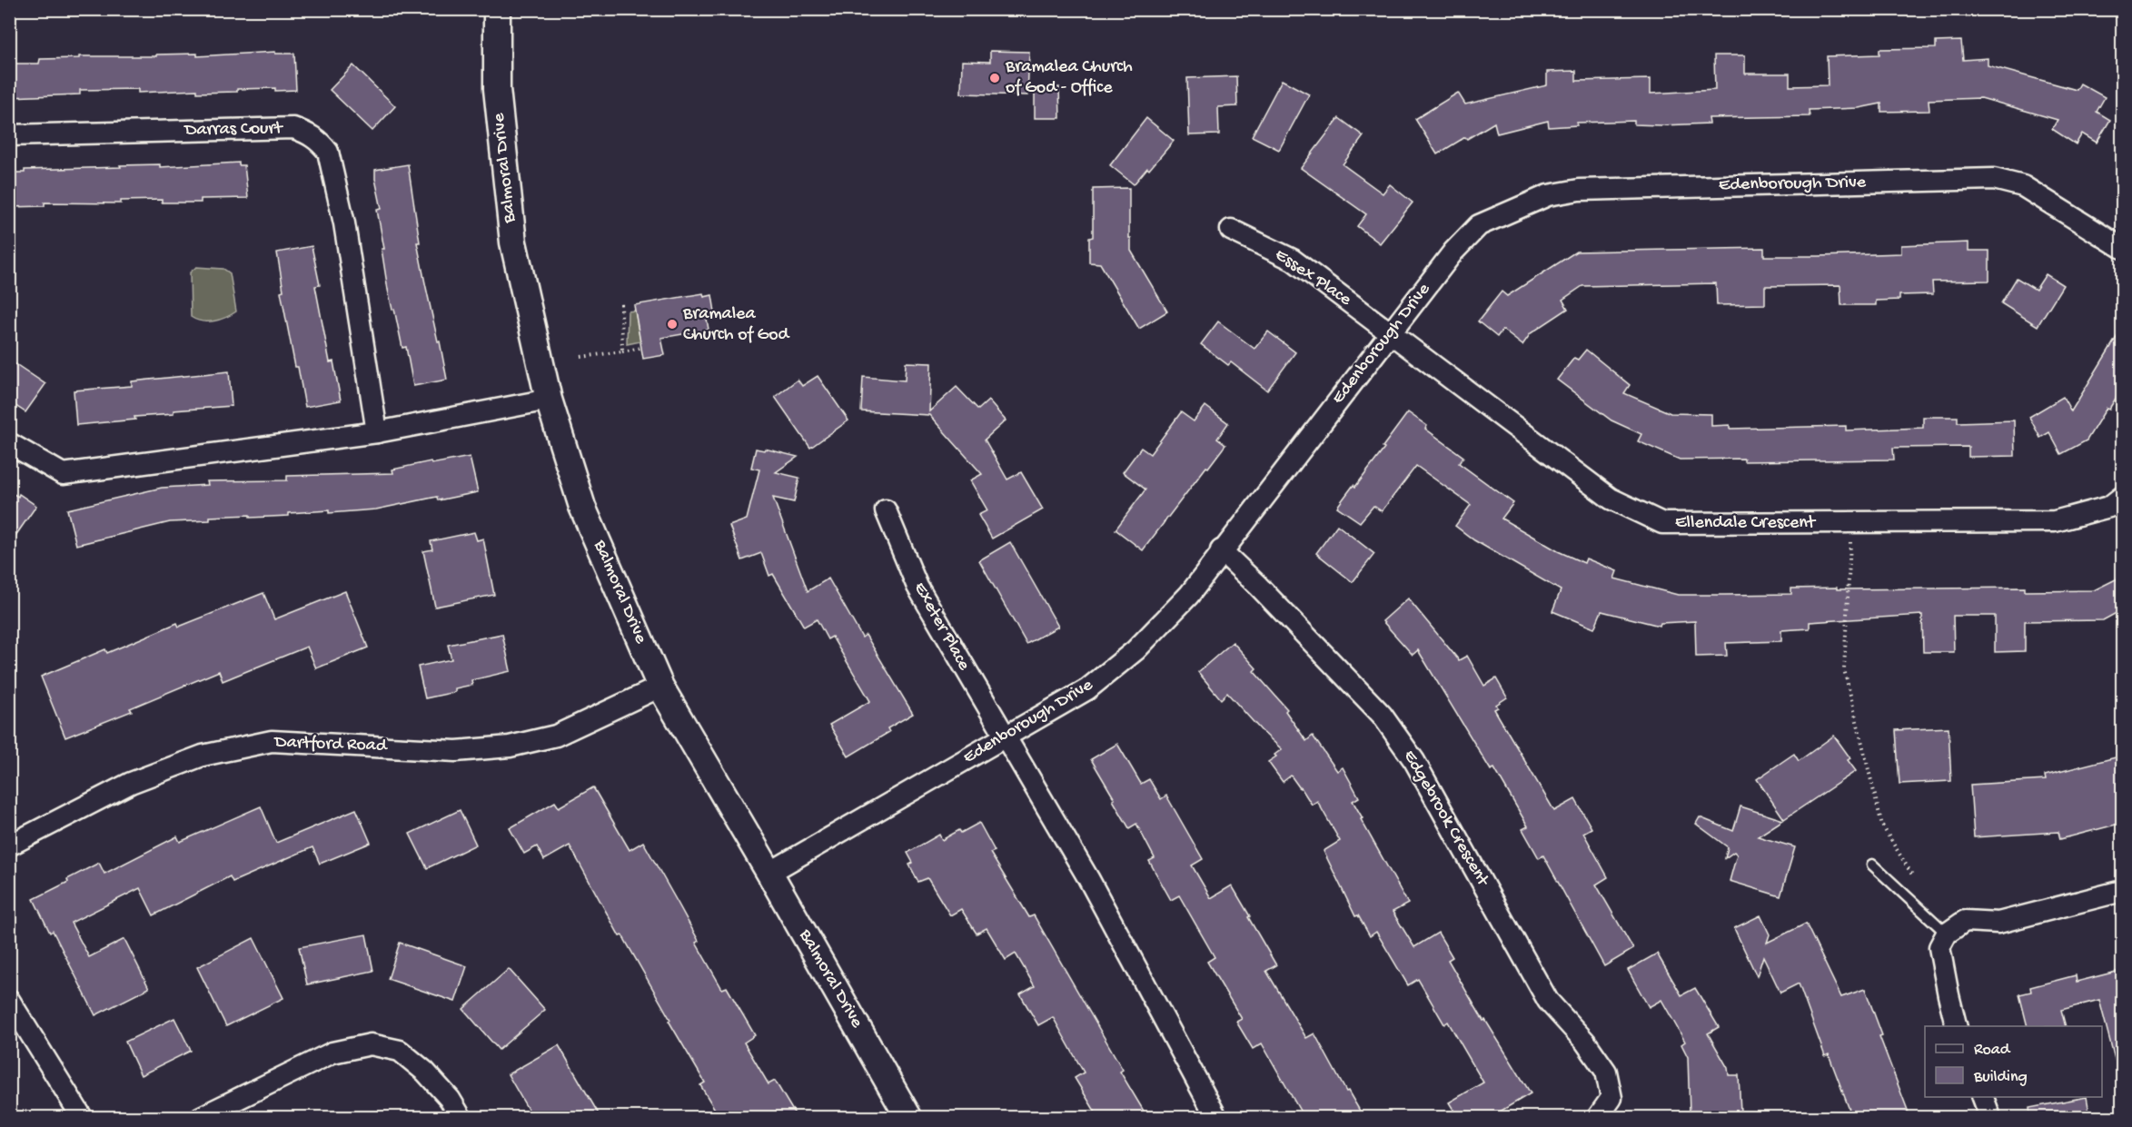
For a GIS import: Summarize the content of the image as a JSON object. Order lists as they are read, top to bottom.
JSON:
{
  "streets": {
    "street": [
      "Darras Court",
      "Balmoral Drive",
      "Edenborough Drive",
      "Essex Place",
      "Ellendale Crescent",
      "Exeter Place",
      "Dartford Road",
      "Edgebrook Crescent"
    ]
  },
  "crossings": [
    ["Balmoral Drive", "Edenborough Drive"],
    ["Balmoral Drive", "Dartford Road"],
    ["Edenborough Drive", "Essex Place"],
    ["Edenborough Drive", "Ellendale Crescent"],
    ["Edenborough Drive", "Exeter Place"],
    ["Edenborough Drive", "Edgebrook Crescent"],
    ["Essex Place", "Ellendale Crescent"]
  ],
  "places": ["Bramalea Church of God - Office", "Bramalea Church of God"],
  "legend": ["Road", "Building"]
}
